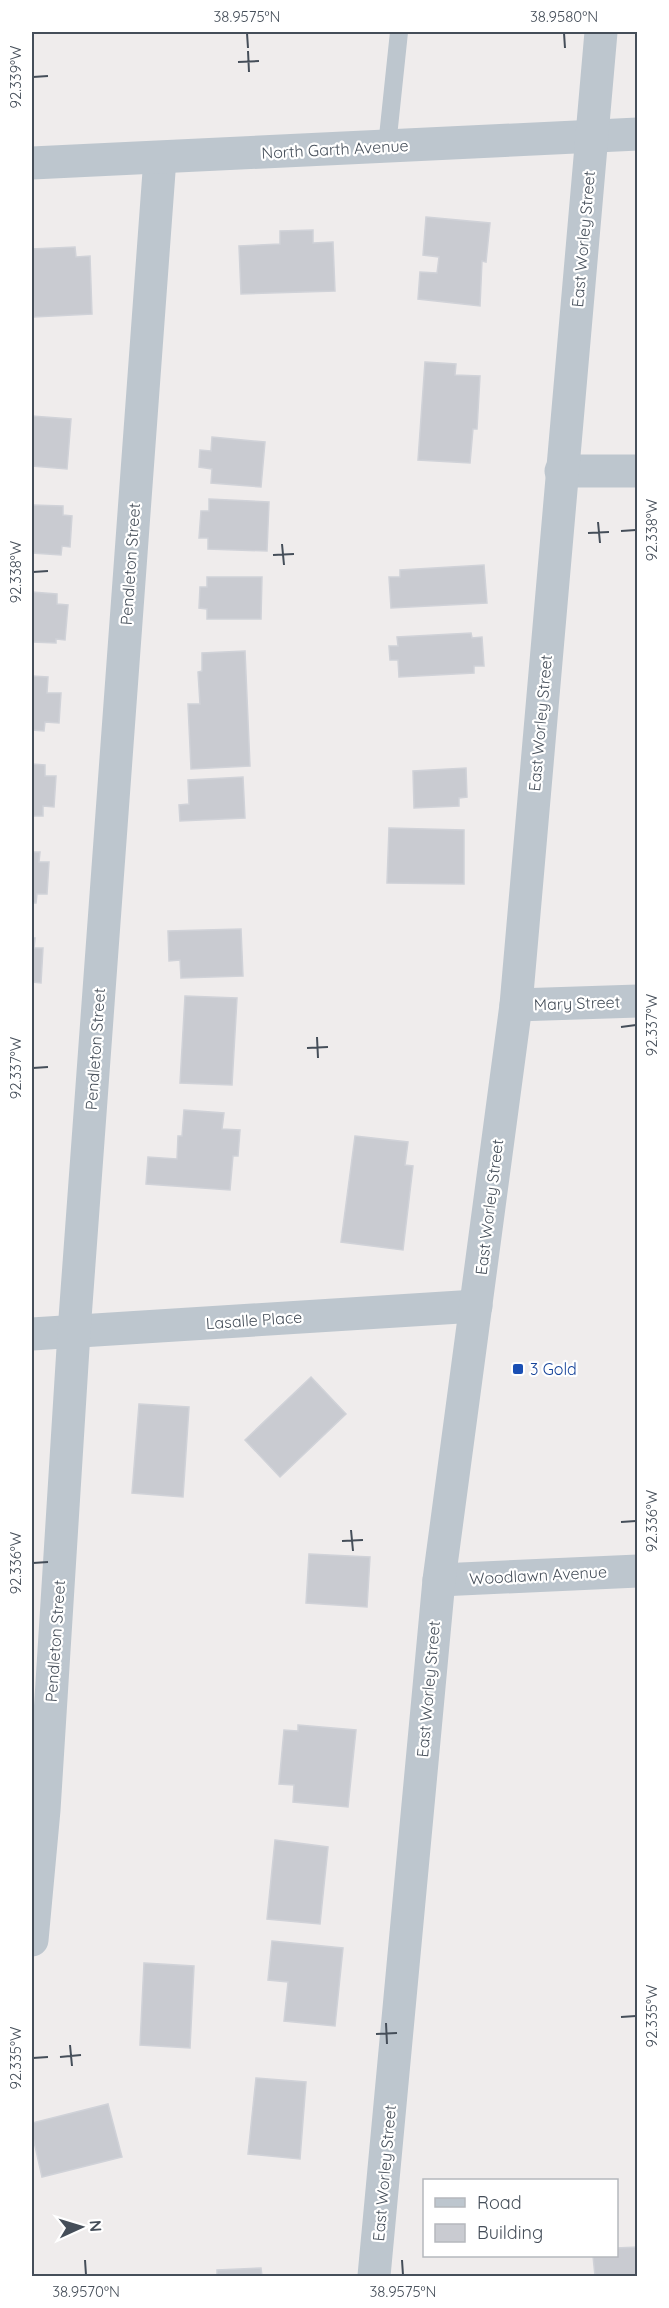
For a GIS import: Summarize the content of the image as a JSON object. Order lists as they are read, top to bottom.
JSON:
{
  "streets": {
    "street": [
      "North Garth Avenue",
      "East Worley Street",
      "Pendleton Street",
      "Mary Street",
      "Lasalle Place",
      "Woodlawn Avenue"
    ]
  },
  "crossings": [
    ["North Garth Avenue", "East Worley Street"],
    ["North Garth Avenue", "Pendleton Street"],
    ["East Worley Street", "Mary Street"],
    ["East Worley Street", "Lasalle Place"],
    ["East Worley Street", "Woodlawn Avenue"],
    ["Pendleton Street", "Lasalle Place"]
  ],
  "places": {
    "transit": ["3 Gold"]
  },
  "legend": ["Road", "Building"],
  "north": "right",
  "coordinates": [
    "38.9575°N",
    "38.9580°N",
    "92.339°W",
    "92.338°W",
    "92.337°W",
    "92.336°W",
    "92.335°W",
    "38.9570°N"
  ]
}
